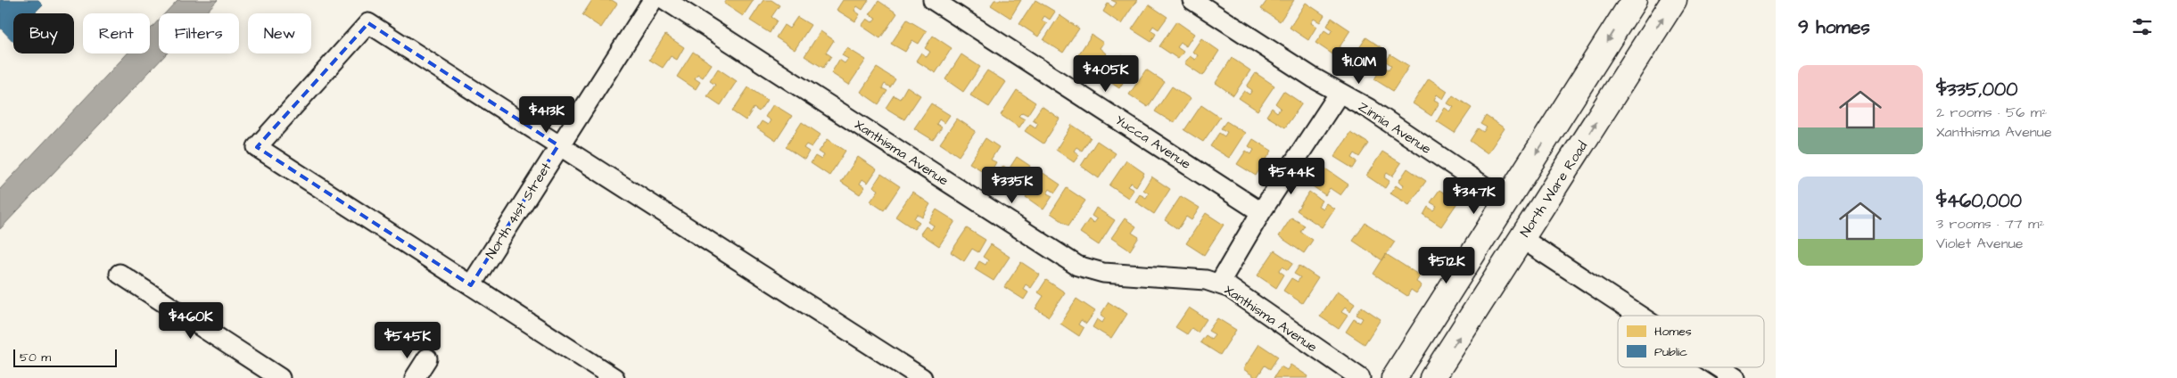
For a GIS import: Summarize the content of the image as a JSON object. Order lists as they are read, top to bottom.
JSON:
{
  "streets": {
    "main road": ["North Ware Road"],
    "street": [
      "Zinnia Avenue",
      "Yucca Avenue",
      "Xanthisma Avenue",
      "North 41st Street"
    ]
  },
  "legend": ["Homes", "Public"],
  "scale_bar": "50 m",
  "page": {
    "heading": "9 homes",
    "chip": [
      "Buy",
      "Rent",
      "Filters",
      "New"
    ],
    "price": [
      "$1.01M",
      "$405K",
      "$413K",
      "$544K",
      "$335K",
      "$347K",
      "$512K",
      "$460K",
      "$545K"
    ],
    "list": [
      {
        "name": "$335,000",
        "note": "2 rooms · 56 m² · Xanthisma Avenue"
      },
      {
        "name": "$460,000",
        "note": "3 rooms · 77 m² · Violet Avenue"
      }
    ],
    "scale": "50 m"
  }
}
